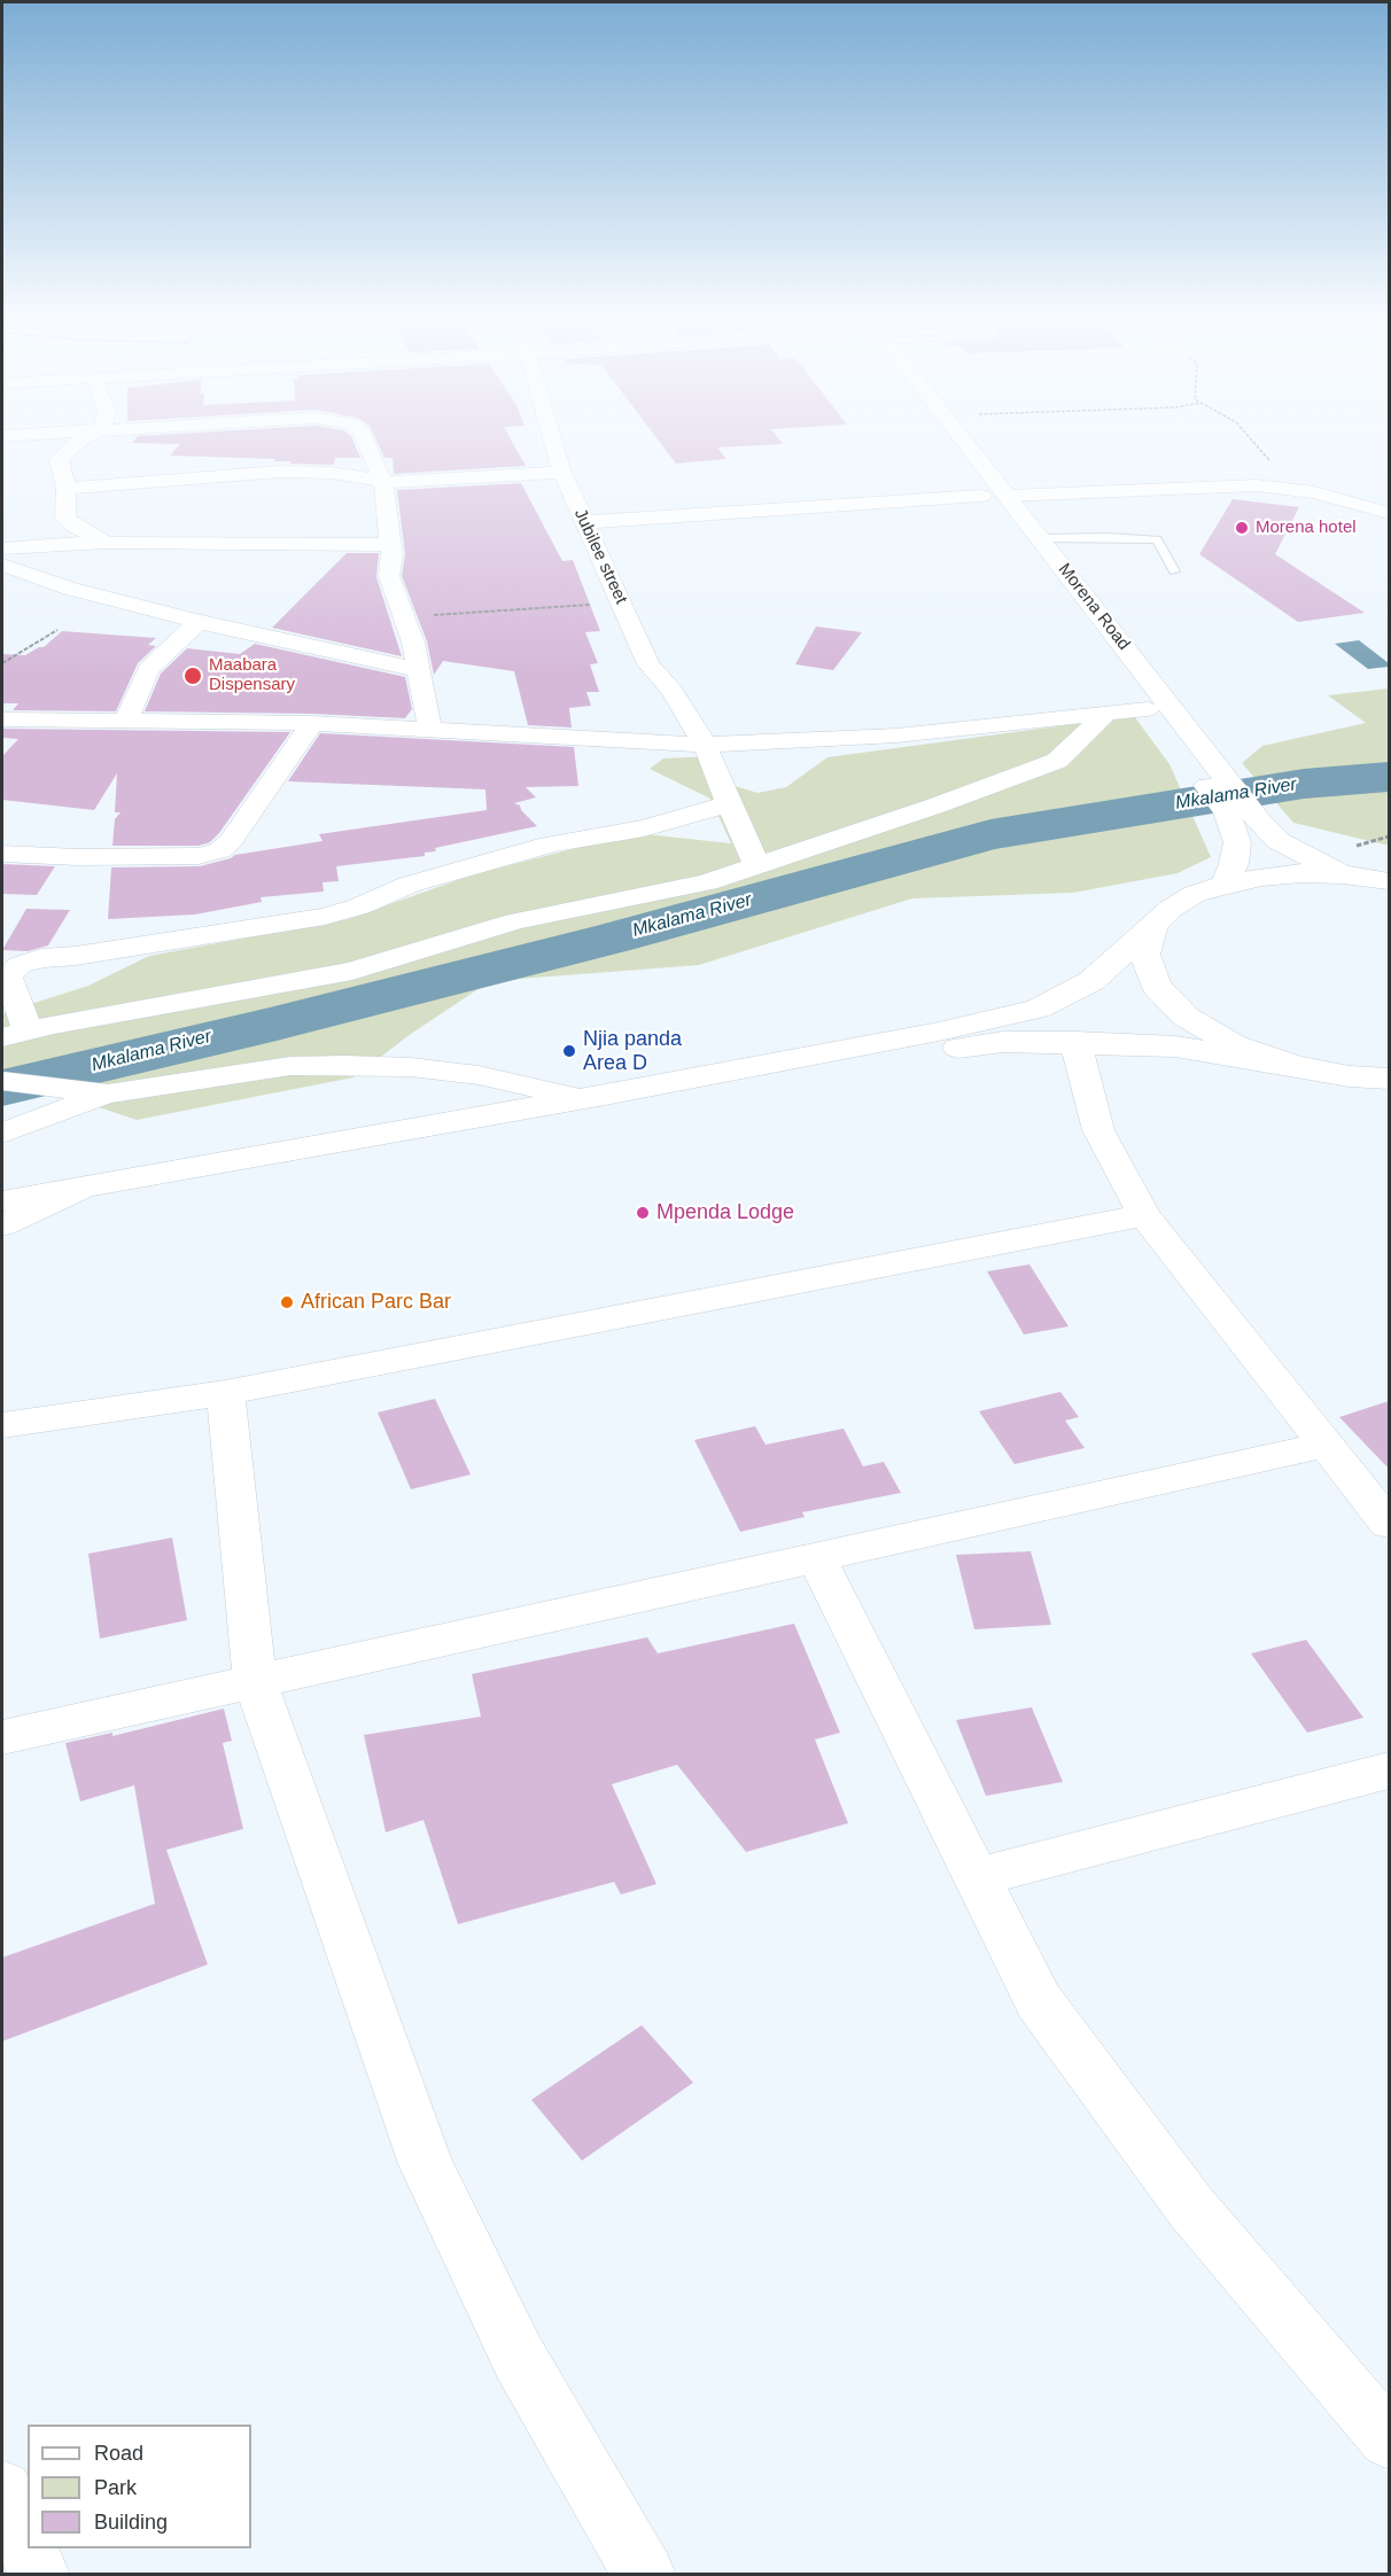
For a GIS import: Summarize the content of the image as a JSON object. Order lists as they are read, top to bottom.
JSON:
{
  "streets": {
    "main road": ["Morena Road"],
    "street": ["Jubilee street"]
  },
  "water": ["Mkalama River"],
  "places": [
    "Morena hotel",
    "Maabara Dispensary",
    "Njia panda Area D",
    "Mpenda Lodge",
    "African Parc Bar"
  ],
  "legend": ["Road", "Park", "Building"]
}
